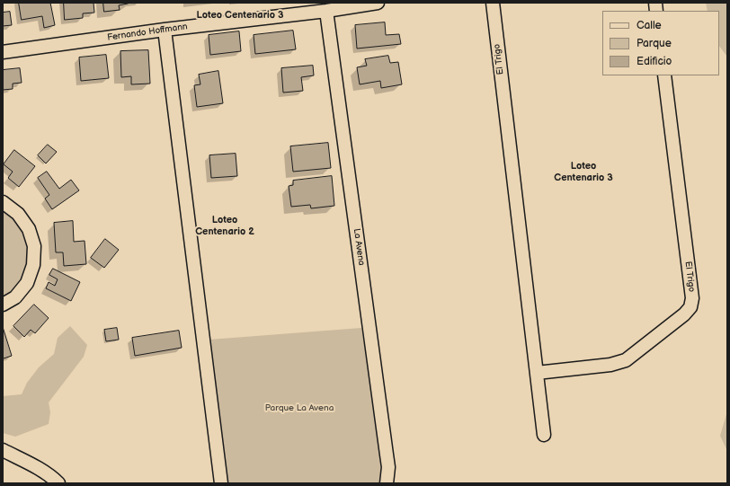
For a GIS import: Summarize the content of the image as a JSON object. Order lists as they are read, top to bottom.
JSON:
{
  "streets": {
    "street": ["Fernando Hoffmann", "El Trigo", "La Avena"]
  },
  "crossings": [
    ["Fernando Hoffmann", "La Avena"]
  ],
  "districts": ["Loteo Centenario 3", "Loteo Centenario 3", "Loteo Centenario 2"],
  "parks": ["Parque La Avena"],
  "legend": ["Calle", "Parque", "Edificio"]
}
